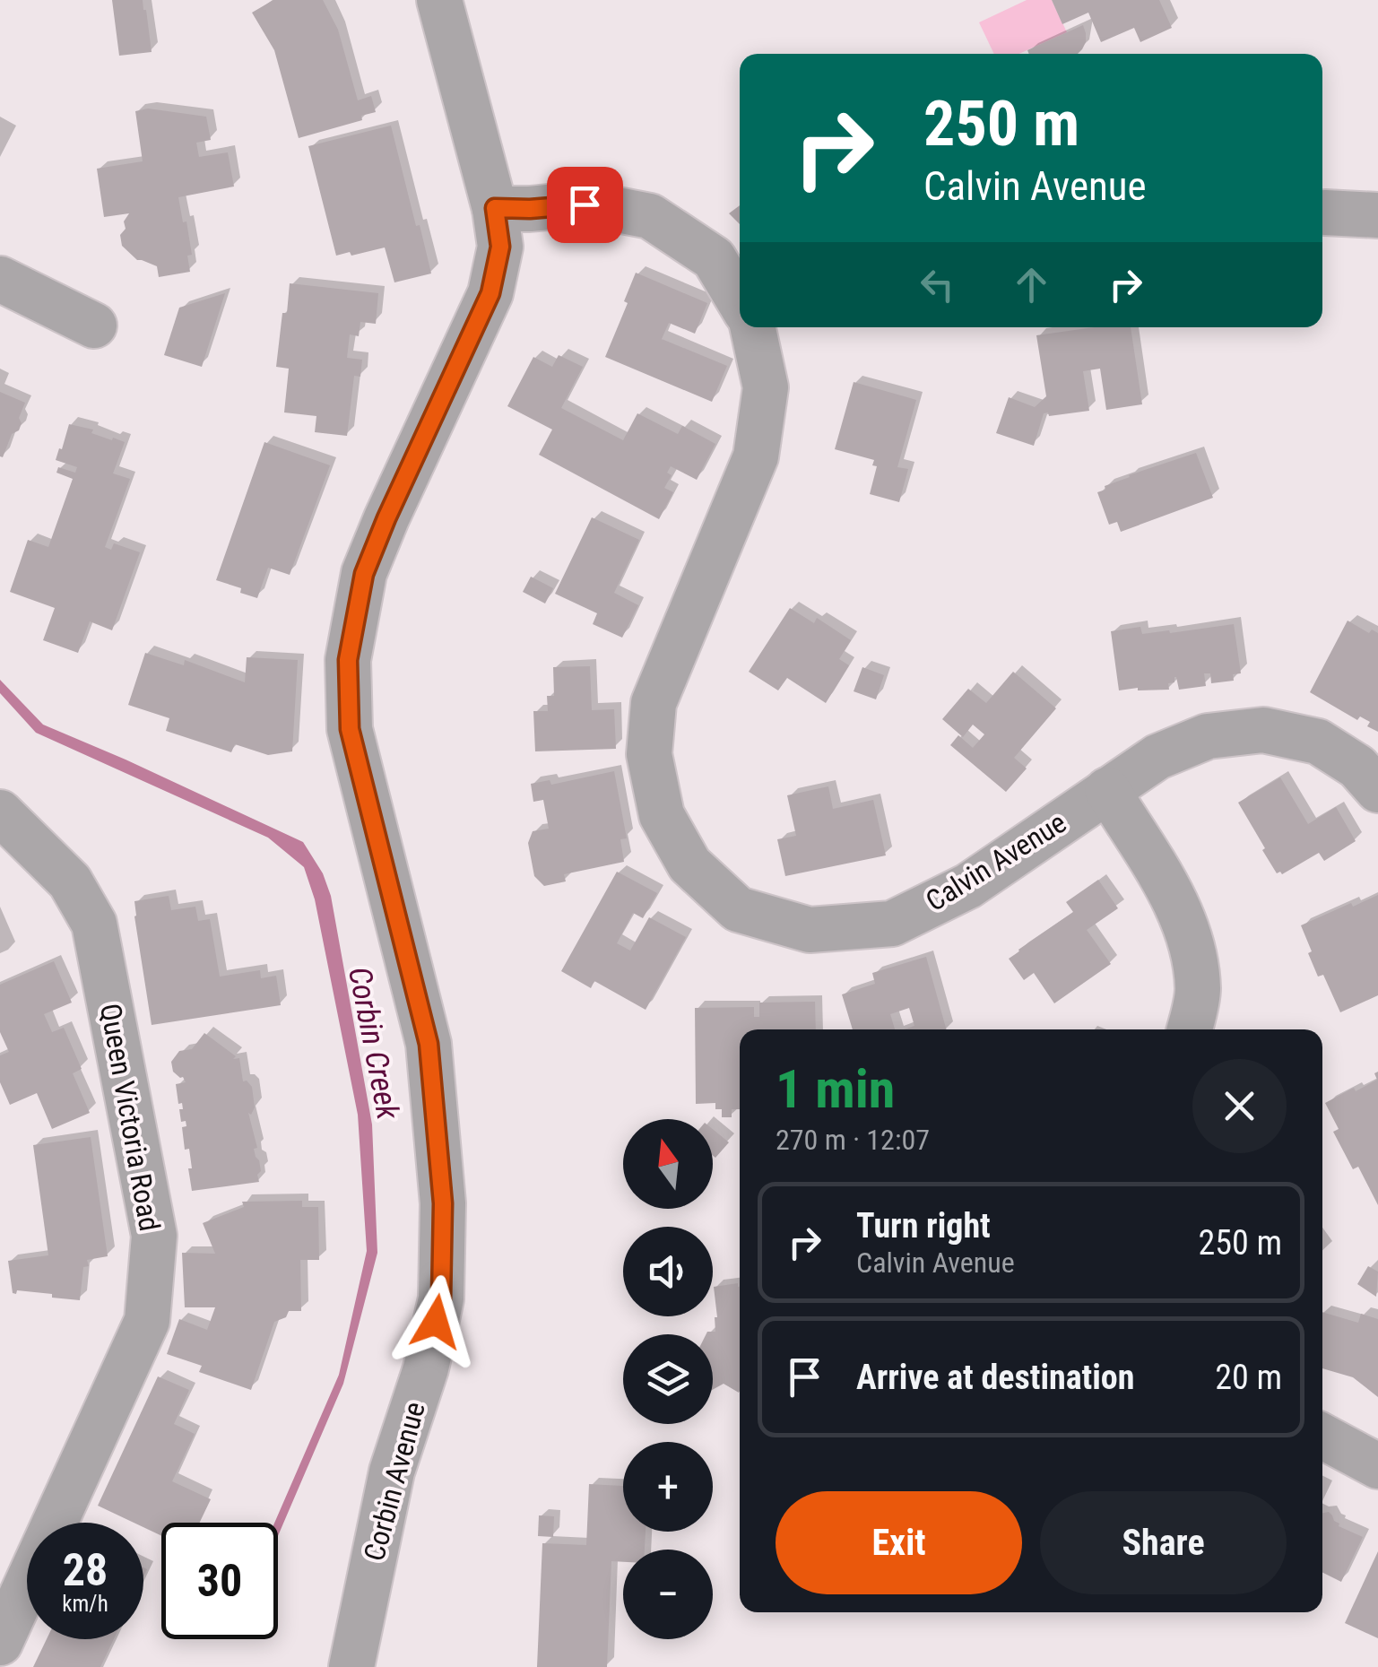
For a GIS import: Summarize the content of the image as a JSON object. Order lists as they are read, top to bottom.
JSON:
{
  "streets": {
    "street": ["Calvin Avenue", "Queen Victoria Road", "Corbin Avenue"]
  },
  "water": ["Corbin Creek"],
  "north": "top",
  "page": {
    "turn": ["250 m", "Calvin Avenue"],
    "heading": ["1 min", "270 m · 12:07"],
    "map_buttons": ["+", "−"],
    "list": [
      {
        "name": "Turn right",
        "note": "Calvin Avenue",
        "value": "250 m"
      },
      {
        "name": "Arrive at destination",
        "value": "20 m"
      }
    ],
    "buttons": ["Exit", "Share"],
    "speed": "28 km/h",
    "limit": "30"
  }
}
